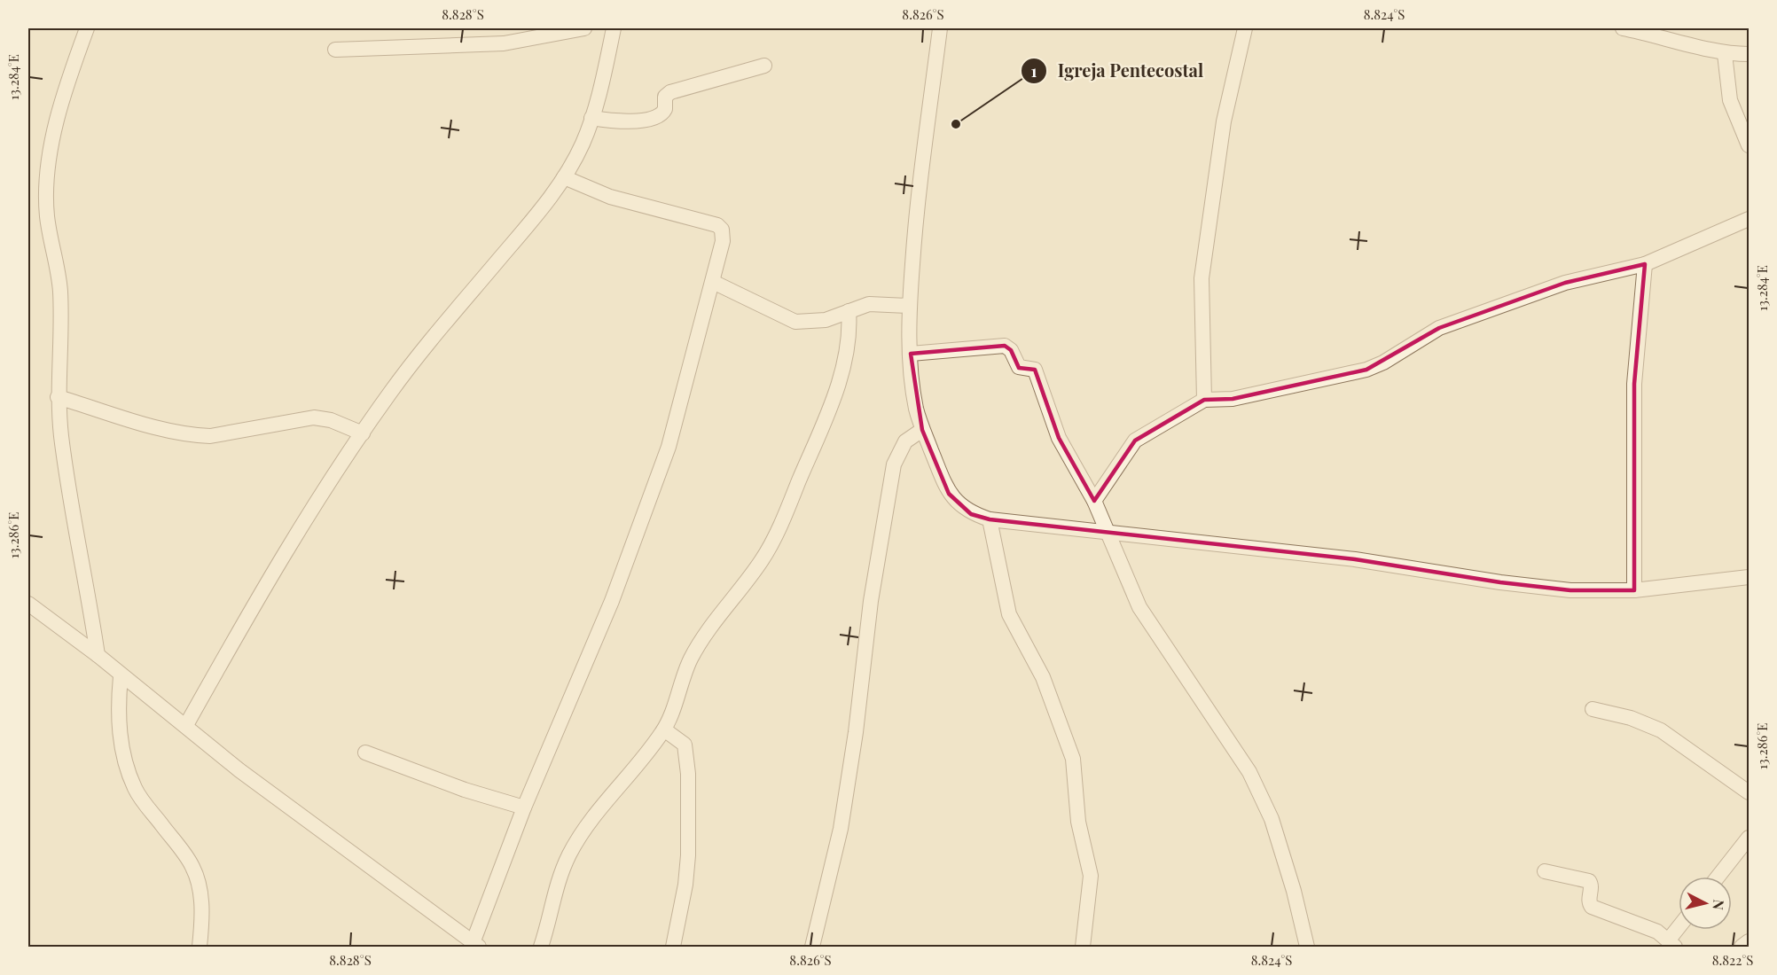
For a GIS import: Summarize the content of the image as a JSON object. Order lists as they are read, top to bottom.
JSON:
{
  "places": ["Igreja Pentecostal"],
  "north": "right",
  "coordinates": [
    "8.828°S",
    "8.826°S",
    "8.824°S",
    "13.284°E",
    "13.286°E",
    "8.822°S"
  ]
}
